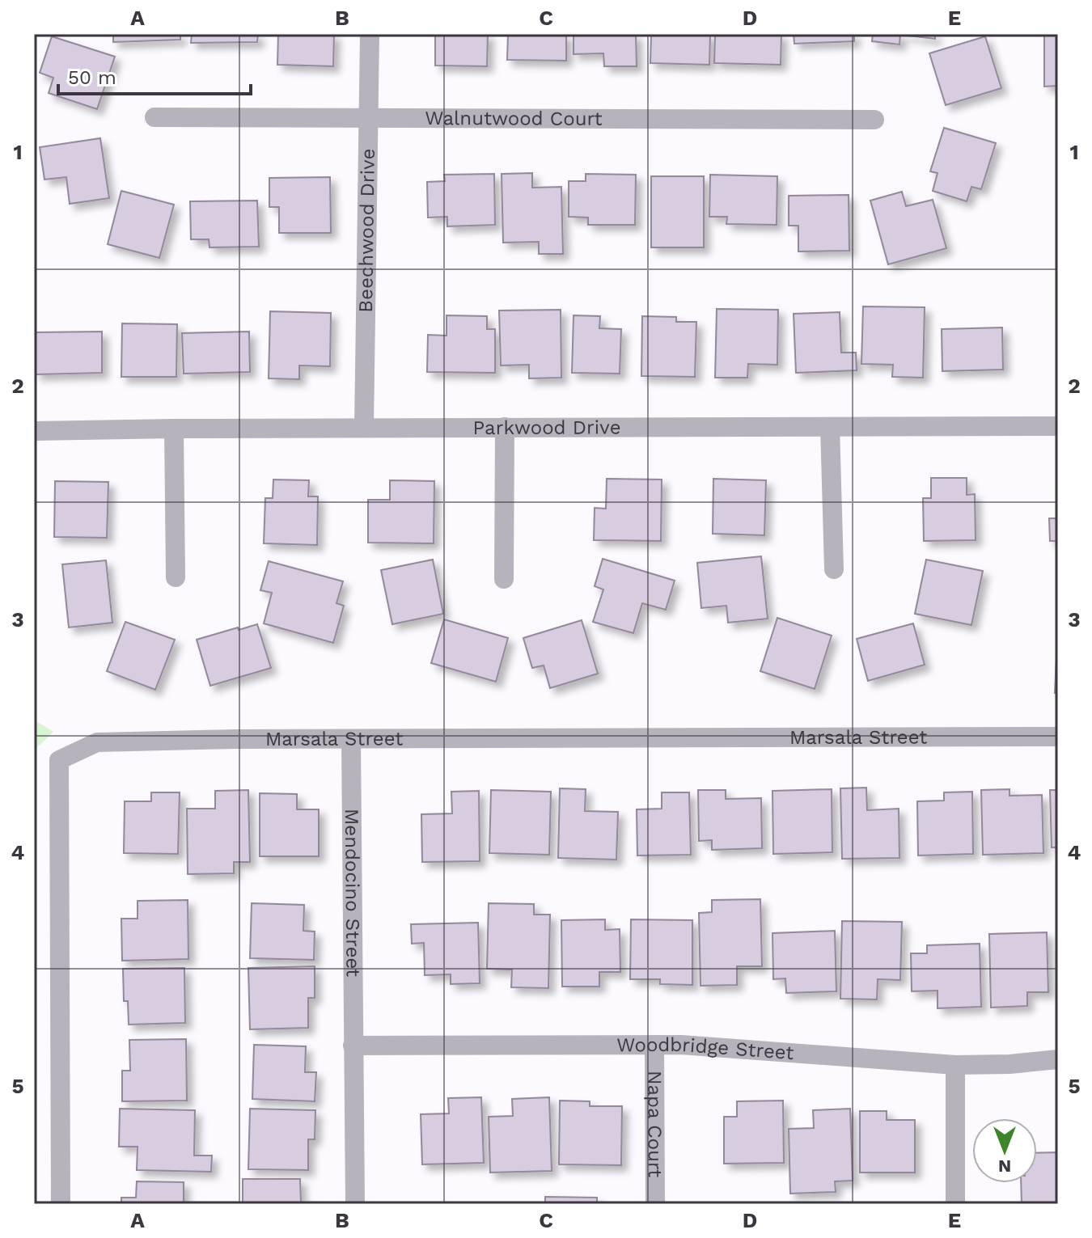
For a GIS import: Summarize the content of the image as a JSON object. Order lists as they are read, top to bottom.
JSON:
{
  "streets": {
    "street": [
      "Walnutwood Court",
      "Beechwood Drive",
      "Parkwood Drive",
      "Marsala Street",
      "Mendocino Street",
      "Woodbridge Street",
      "Napa Court"
    ]
  },
  "crossings": [
    ["Walnutwood Court", "Beechwood Drive"],
    ["Beechwood Drive", "Parkwood Drive"],
    ["Marsala Street", "Mendocino Street"],
    ["Mendocino Street", "Woodbridge Street"],
    ["Woodbridge Street", "Napa Court"]
  ],
  "scale_bar": "50 m",
  "north": "bottom",
  "grid": {
    "columns": [
      "A",
      "B",
      "C",
      "D",
      "E"
    ],
    "rows": [
      "1",
      "2",
      "3",
      "4",
      "5"
    ]
  }
}
